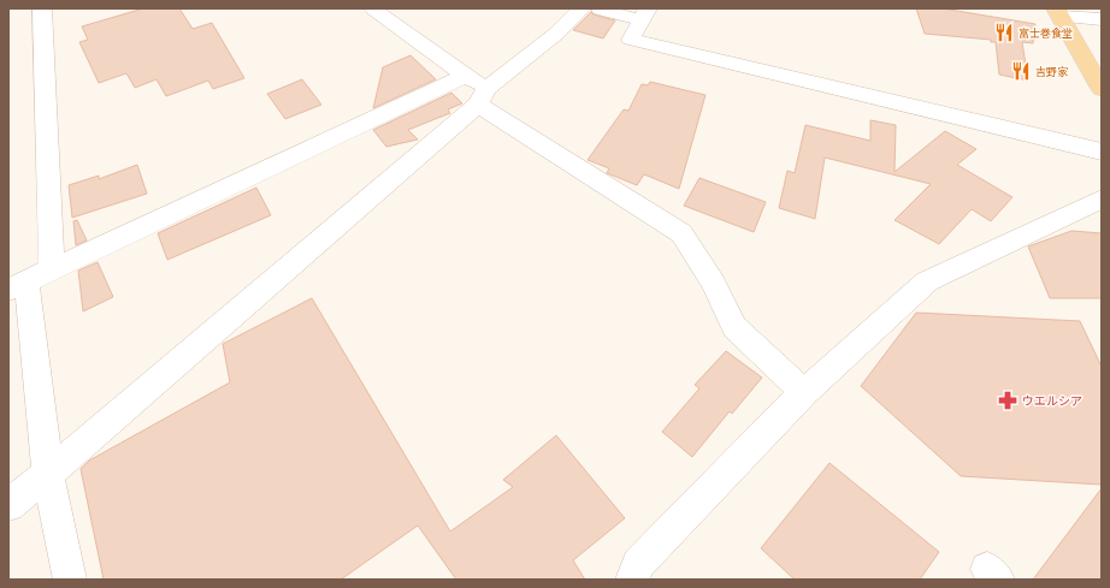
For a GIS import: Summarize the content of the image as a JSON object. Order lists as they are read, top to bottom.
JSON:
{
  "places": {
    "restaurant": ["富士巻食堂", "吉野家"],
    "pharmacy": ["ウエルシア"]
  }
}
